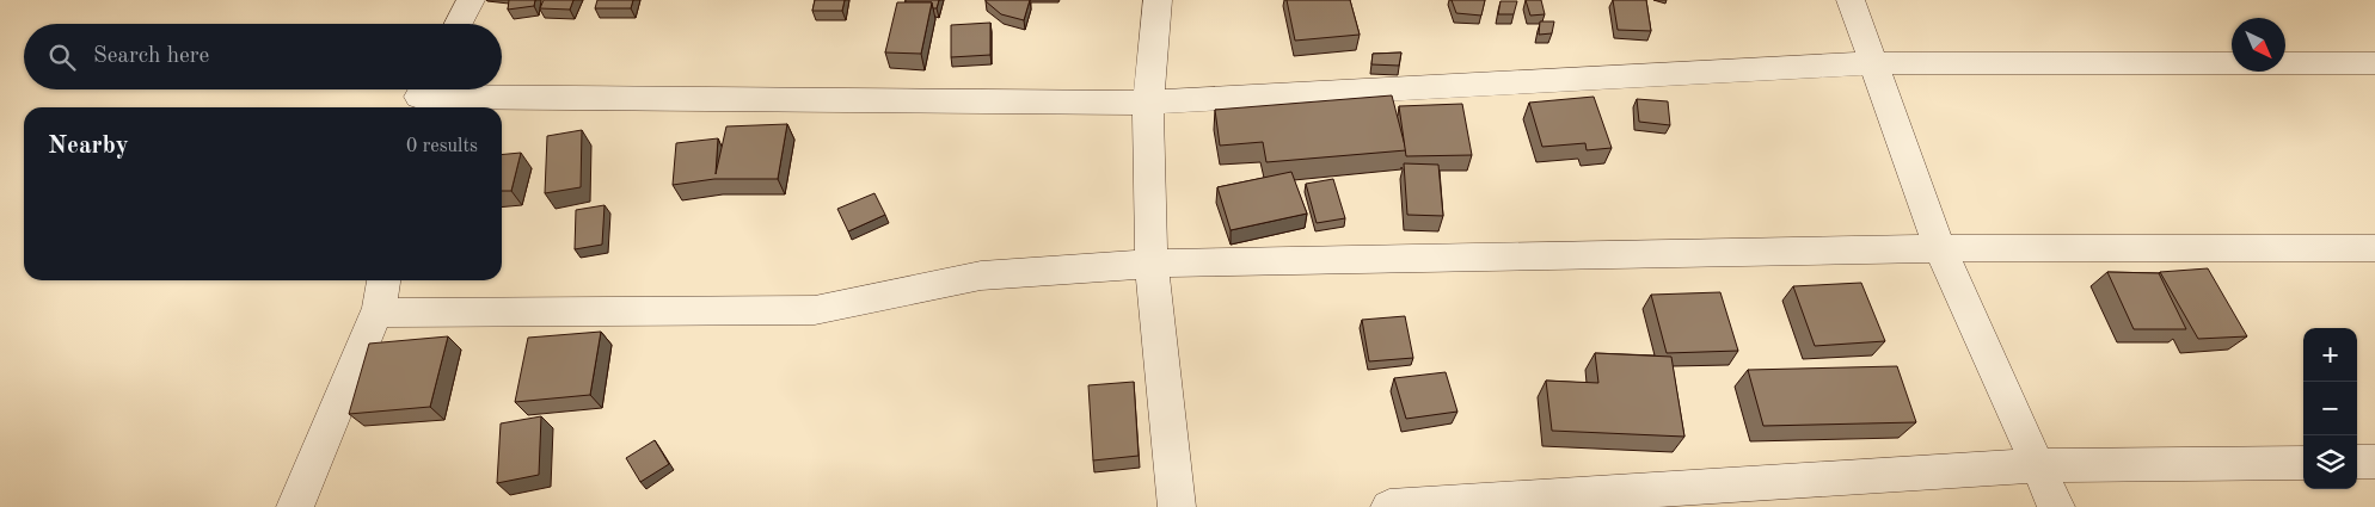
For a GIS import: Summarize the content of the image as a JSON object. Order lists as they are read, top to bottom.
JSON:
{
  "north": "bottom right",
  "page": {
    "search": "Search here",
    "heading": ["Nearby", "0 results"],
    "map_buttons": ["+", "−"]
  }
}
